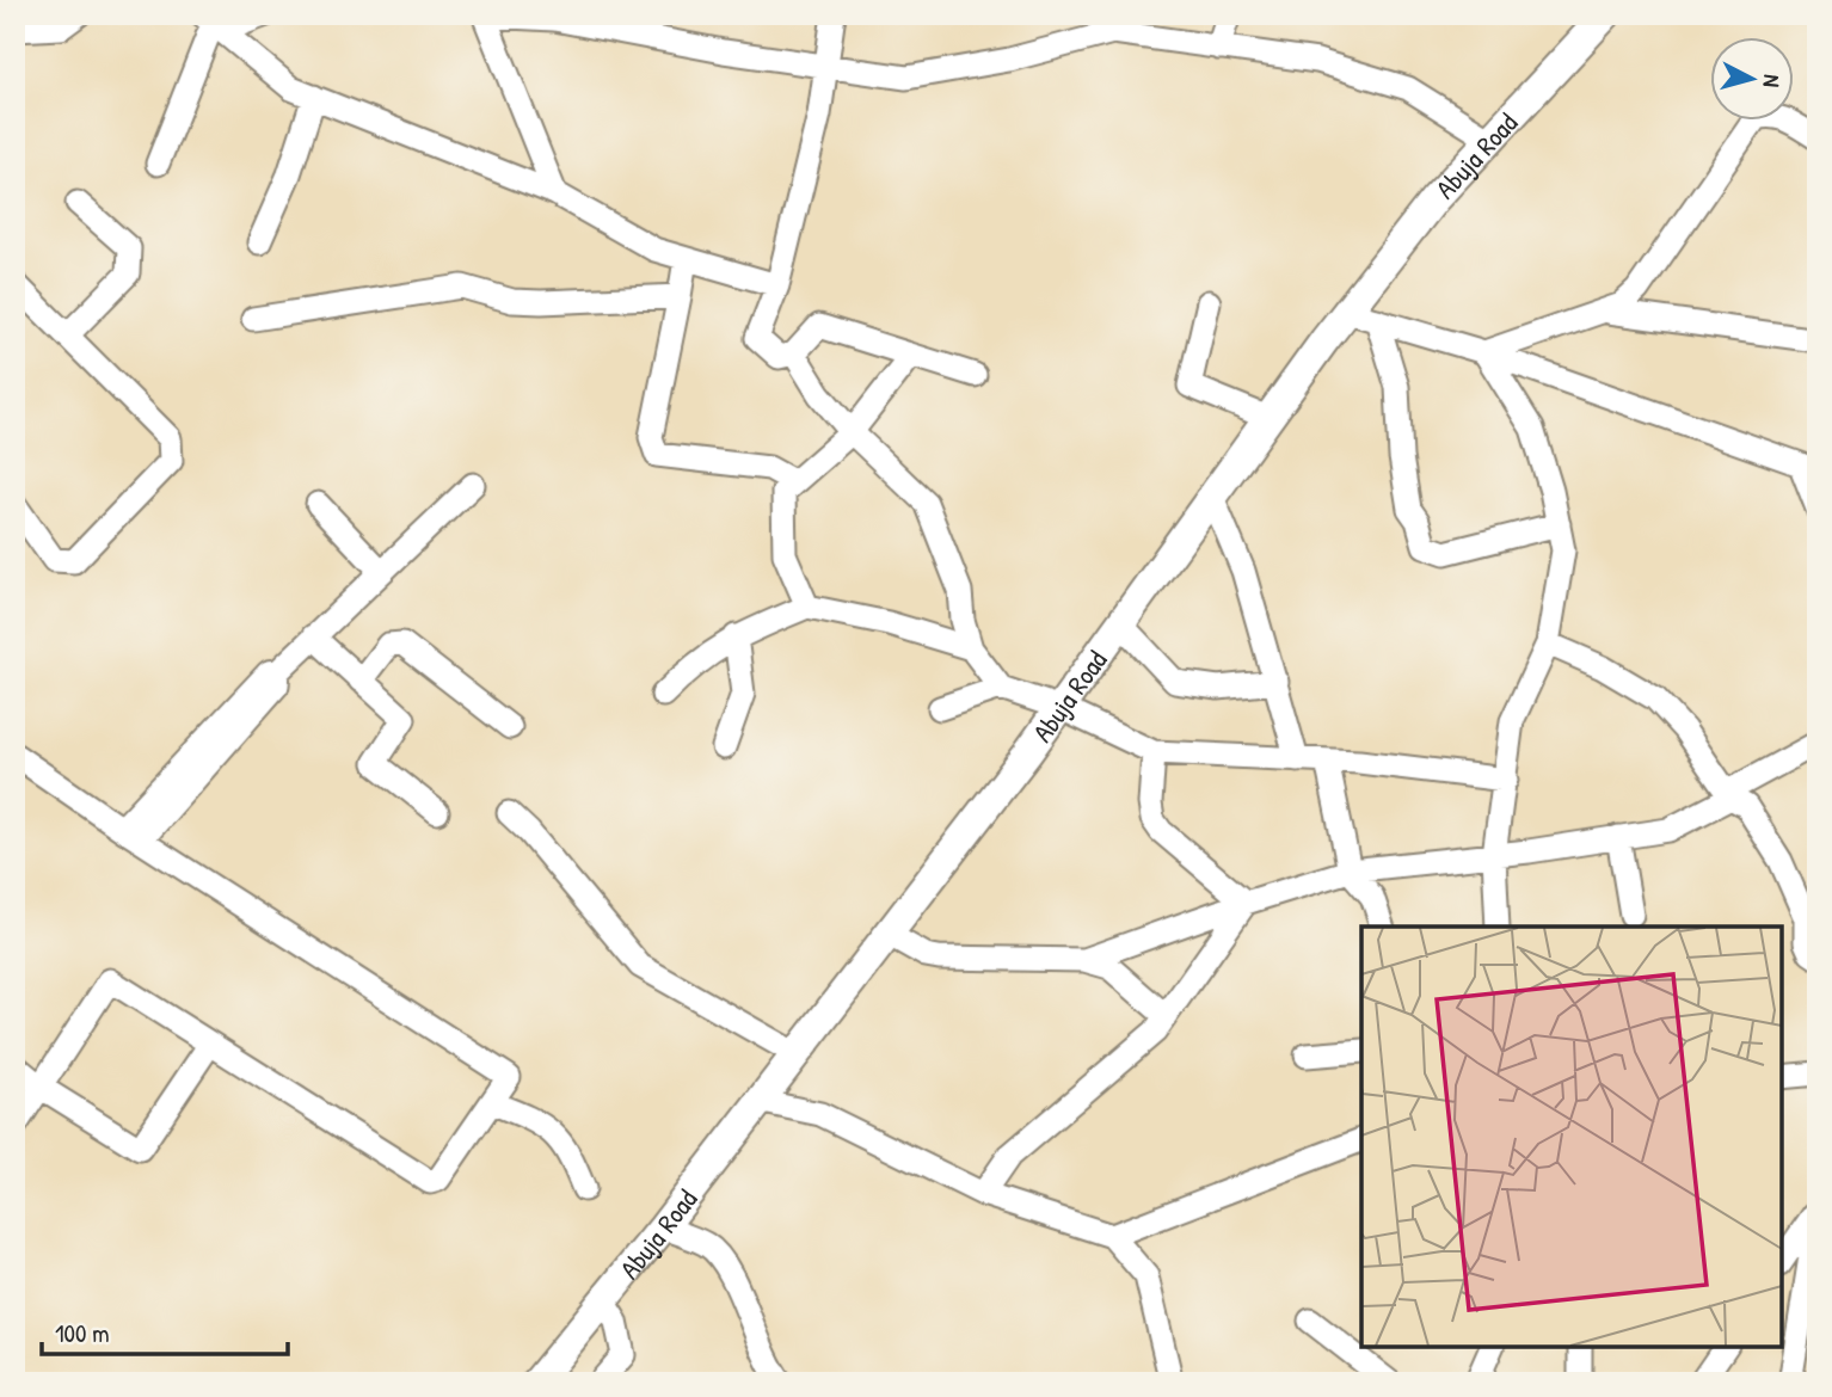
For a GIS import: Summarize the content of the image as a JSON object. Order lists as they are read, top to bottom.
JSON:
{
  "streets": {
    "main road": ["Abuja Road"]
  },
  "scale_bar": "100 m",
  "north": "right"
}
